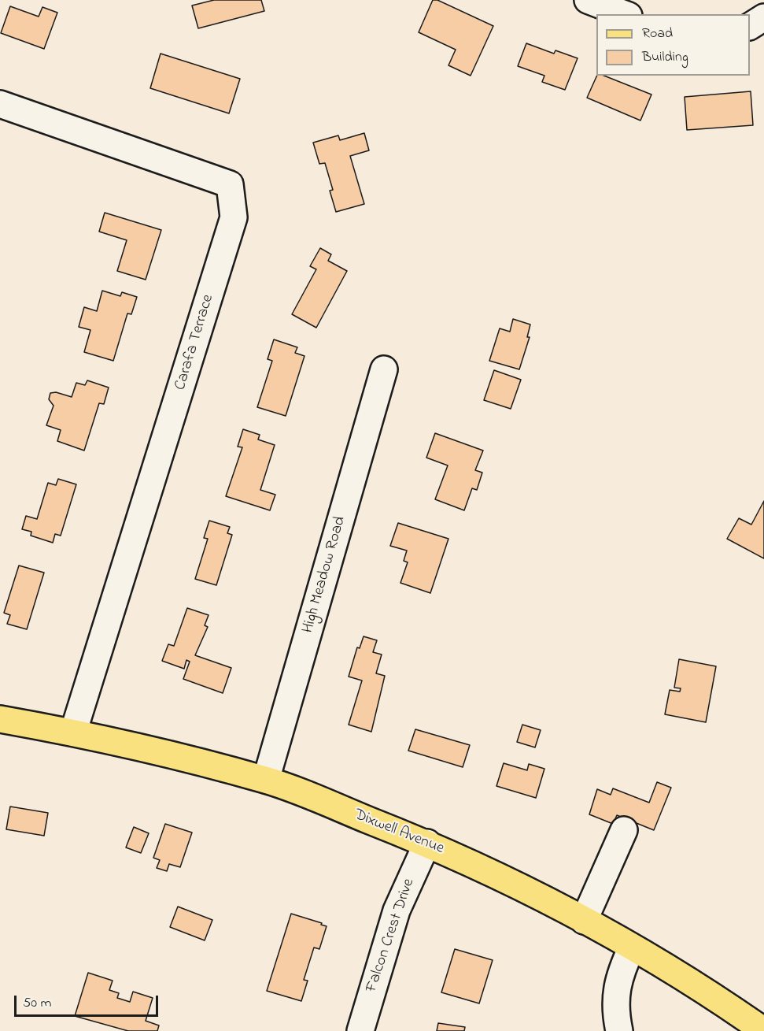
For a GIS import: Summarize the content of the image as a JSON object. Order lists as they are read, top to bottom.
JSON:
{
  "streets": {
    "main road": ["Dixwell Avenue"],
    "street": ["Carafa Terrace", "High Meadow Road", "Falcon Crest Drive"]
  },
  "crossings": [
    ["Carafa Terrace", "Dixwell Avenue"],
    ["High Meadow Road", "Dixwell Avenue"],
    ["Dixwell Avenue", "Falcon Crest Drive"]
  ],
  "legend": ["Road", "Building"],
  "scale_bar": "50 m"
}
